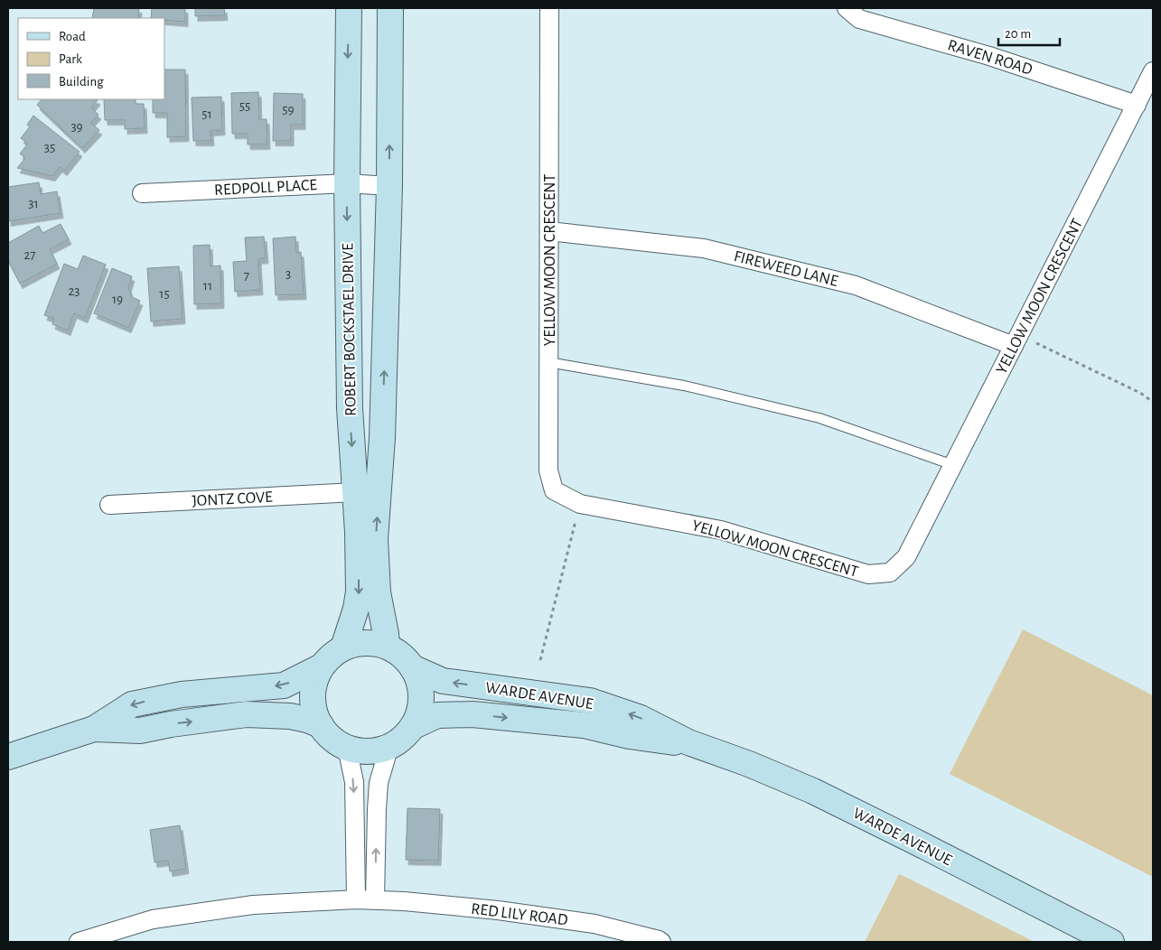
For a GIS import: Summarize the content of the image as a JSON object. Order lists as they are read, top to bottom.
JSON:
{
  "streets": {
    "street": [
      "RAVEN ROAD",
      "REDPOLL PLACE",
      "YELLOW MOON CRESCENT",
      "FIREWEED LANE",
      "ROBERT BOCKSTAEL DRIVE",
      "JONTZ COVE",
      "WARDE AVENUE",
      "RED LILY ROAD"
    ]
  },
  "crossings": [
    ["RAVEN ROAD", "YELLOW MOON CRESCENT"],
    ["REDPOLL PLACE", "ROBERT BOCKSTAEL DRIVE"],
    ["YELLOW MOON CRESCENT", "FIREWEED LANE"],
    ["ROBERT BOCKSTAEL DRIVE", "JONTZ COVE"],
    ["ROBERT BOCKSTAEL DRIVE", "WARDE AVENUE"]
  ],
  "house_numbers": [
    "55",
    "59",
    "51",
    "39",
    "35",
    "31",
    "27",
    "3",
    "7",
    "11",
    "23",
    "15",
    "19"
  ],
  "legend": ["Road", "Park", "Building"],
  "scale_bar": "20 m"
}
